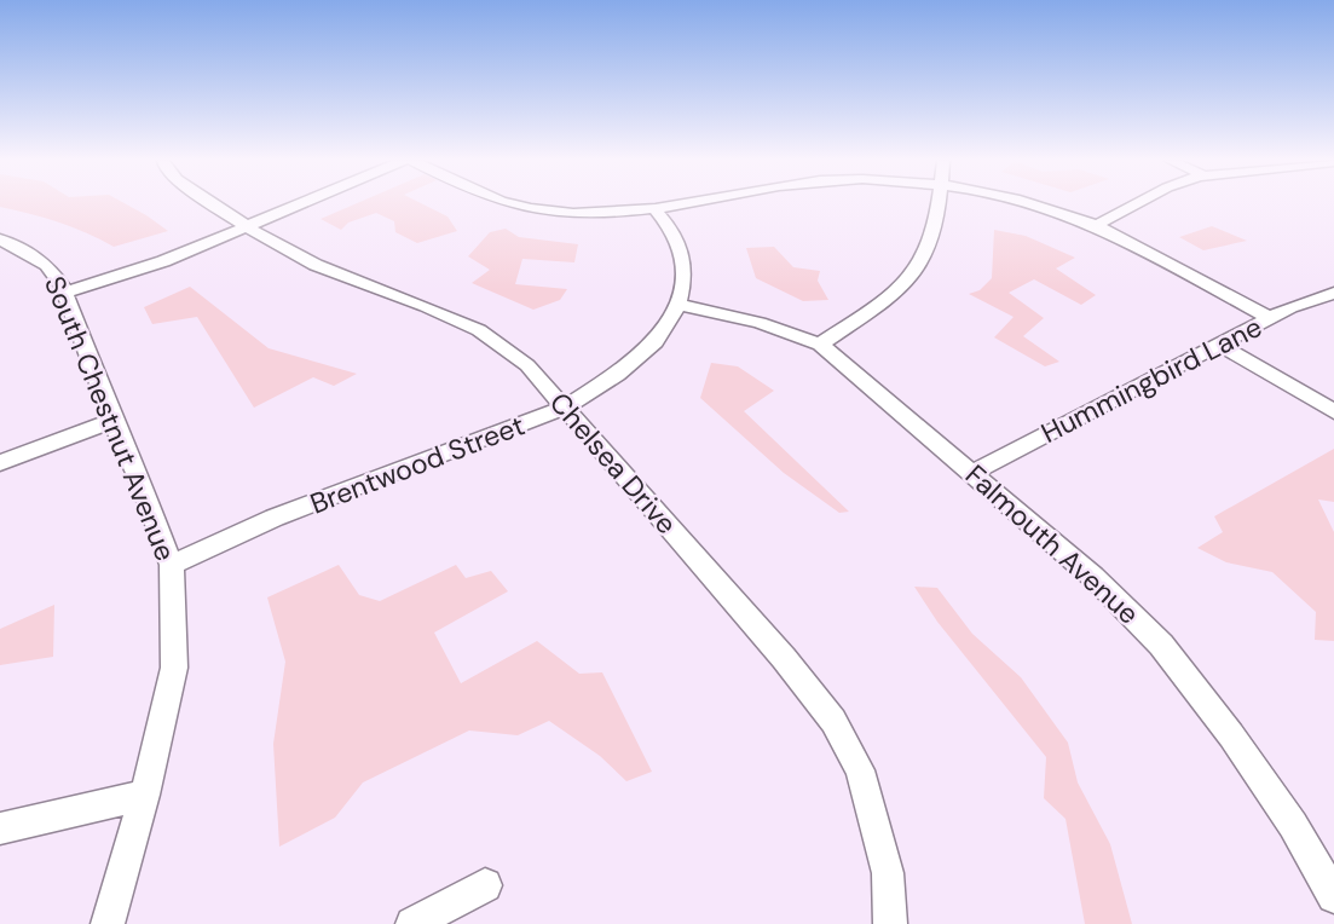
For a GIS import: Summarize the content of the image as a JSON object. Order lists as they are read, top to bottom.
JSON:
{
  "streets": {
    "street": [
      "Hummingbird Lane",
      "South Chestnut Avenue",
      "Chelsea Drive",
      "Brentwood Street",
      "Falmouth Avenue"
    ]
  },
  "crossings": [
    ["Hummingbird Lane", "Falmouth Avenue"],
    ["South Chestnut Avenue", "Brentwood Street"],
    ["Chelsea Drive", "Brentwood Street"],
    ["Brentwood Street", "Falmouth Avenue"]
  ]
}
